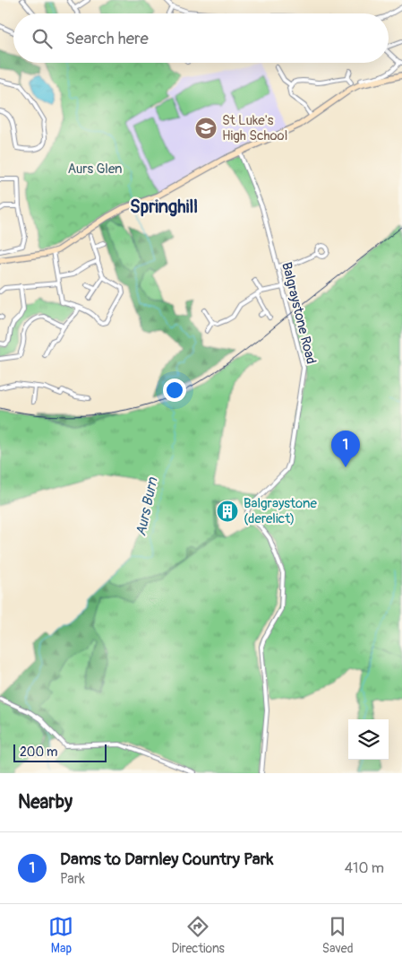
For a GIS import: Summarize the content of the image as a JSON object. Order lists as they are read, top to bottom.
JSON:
{
  "streets": {
    "street": ["Balgraystone Road"]
  },
  "districts": ["Springhill"],
  "water": ["Aurs Burn"],
  "parks": ["Aurs Glen"],
  "places": {
    "school or university": ["St Luke's High School"],
    "building": ["Balgraystone (derelict)"]
  },
  "scale_bar": "200 m",
  "page": {
    "search": "Search here",
    "pins": "1",
    "scale": "200 m",
    "heading": "Nearby",
    "list": [
      {
        "mark": "1",
        "name": "Dams to Darnley Country Park",
        "note": "Park",
        "value": "410 m"
      }
    ],
    "nav": ["Map", "Directions", "Saved"]
  }
}
